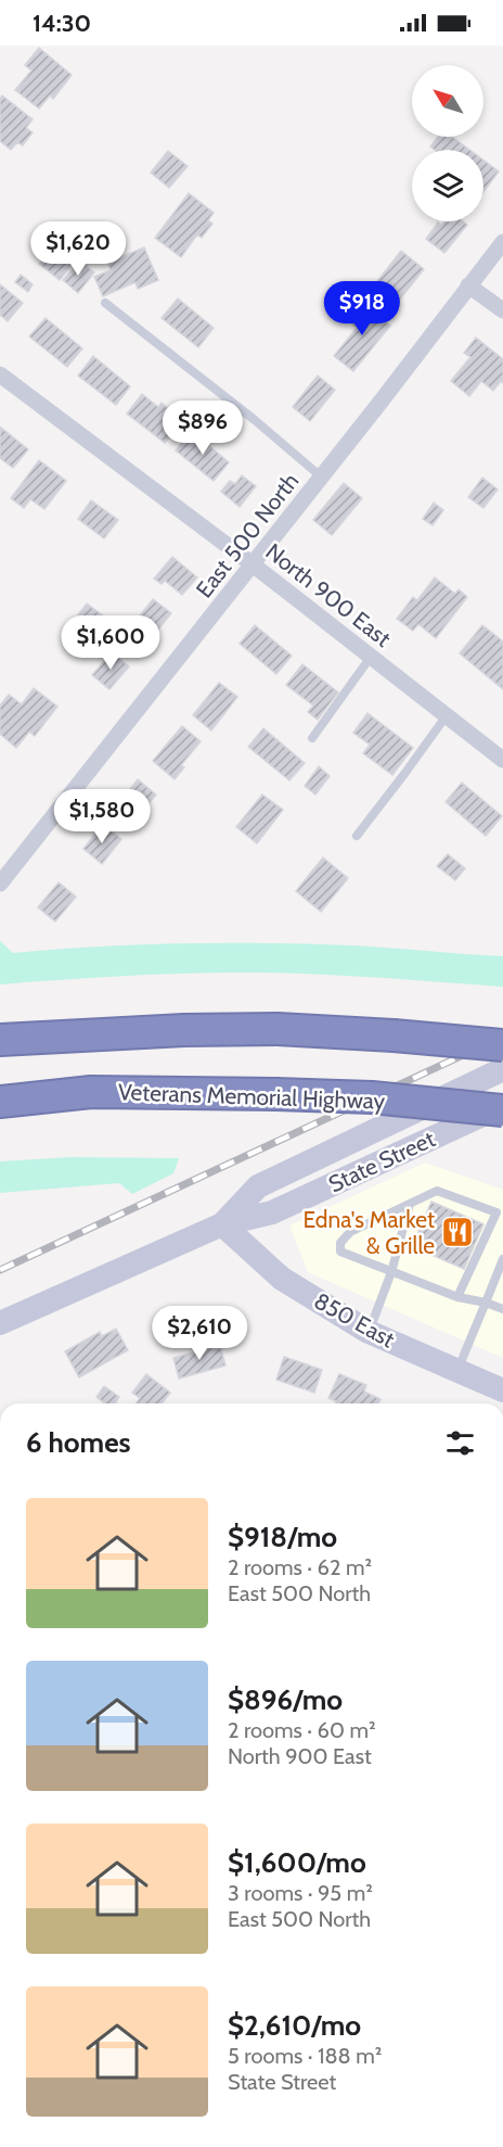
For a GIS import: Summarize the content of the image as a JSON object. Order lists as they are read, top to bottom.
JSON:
{
  "streets": {
    "highway": ["Veterans Memorial Highway"],
    "main road": ["State Street", "850 East"],
    "street": ["East 500 North", "North 900 East"]
  },
  "crossings": [
    ["East 500 North", "North 900 East"],
    ["Veterans Memorial Highway", "State Street"],
    ["State Street", "850 East"]
  ],
  "places": {
    "restaurant": ["Edna's Market & Grille"]
  },
  "north": "top left",
  "page": {
    "status": "14:30",
    "price": [
      "$1,620",
      "$918",
      "$896",
      "$1,600",
      "$1,580",
      "$2,610"
    ],
    "heading": "6 homes",
    "list": [
      {
        "name": "$918/mo",
        "note": "2 rooms · 62 m² · East 500 North"
      },
      {
        "name": "$896/mo",
        "note": "2 rooms · 60 m² · North 900 East"
      },
      {
        "name": "$1,600/mo",
        "note": "3 rooms · 95 m² · East 500 North"
      },
      {
        "name": "$2,610/mo",
        "note": "5 rooms · 188 m² · State Street"
      }
    ]
  }
}
